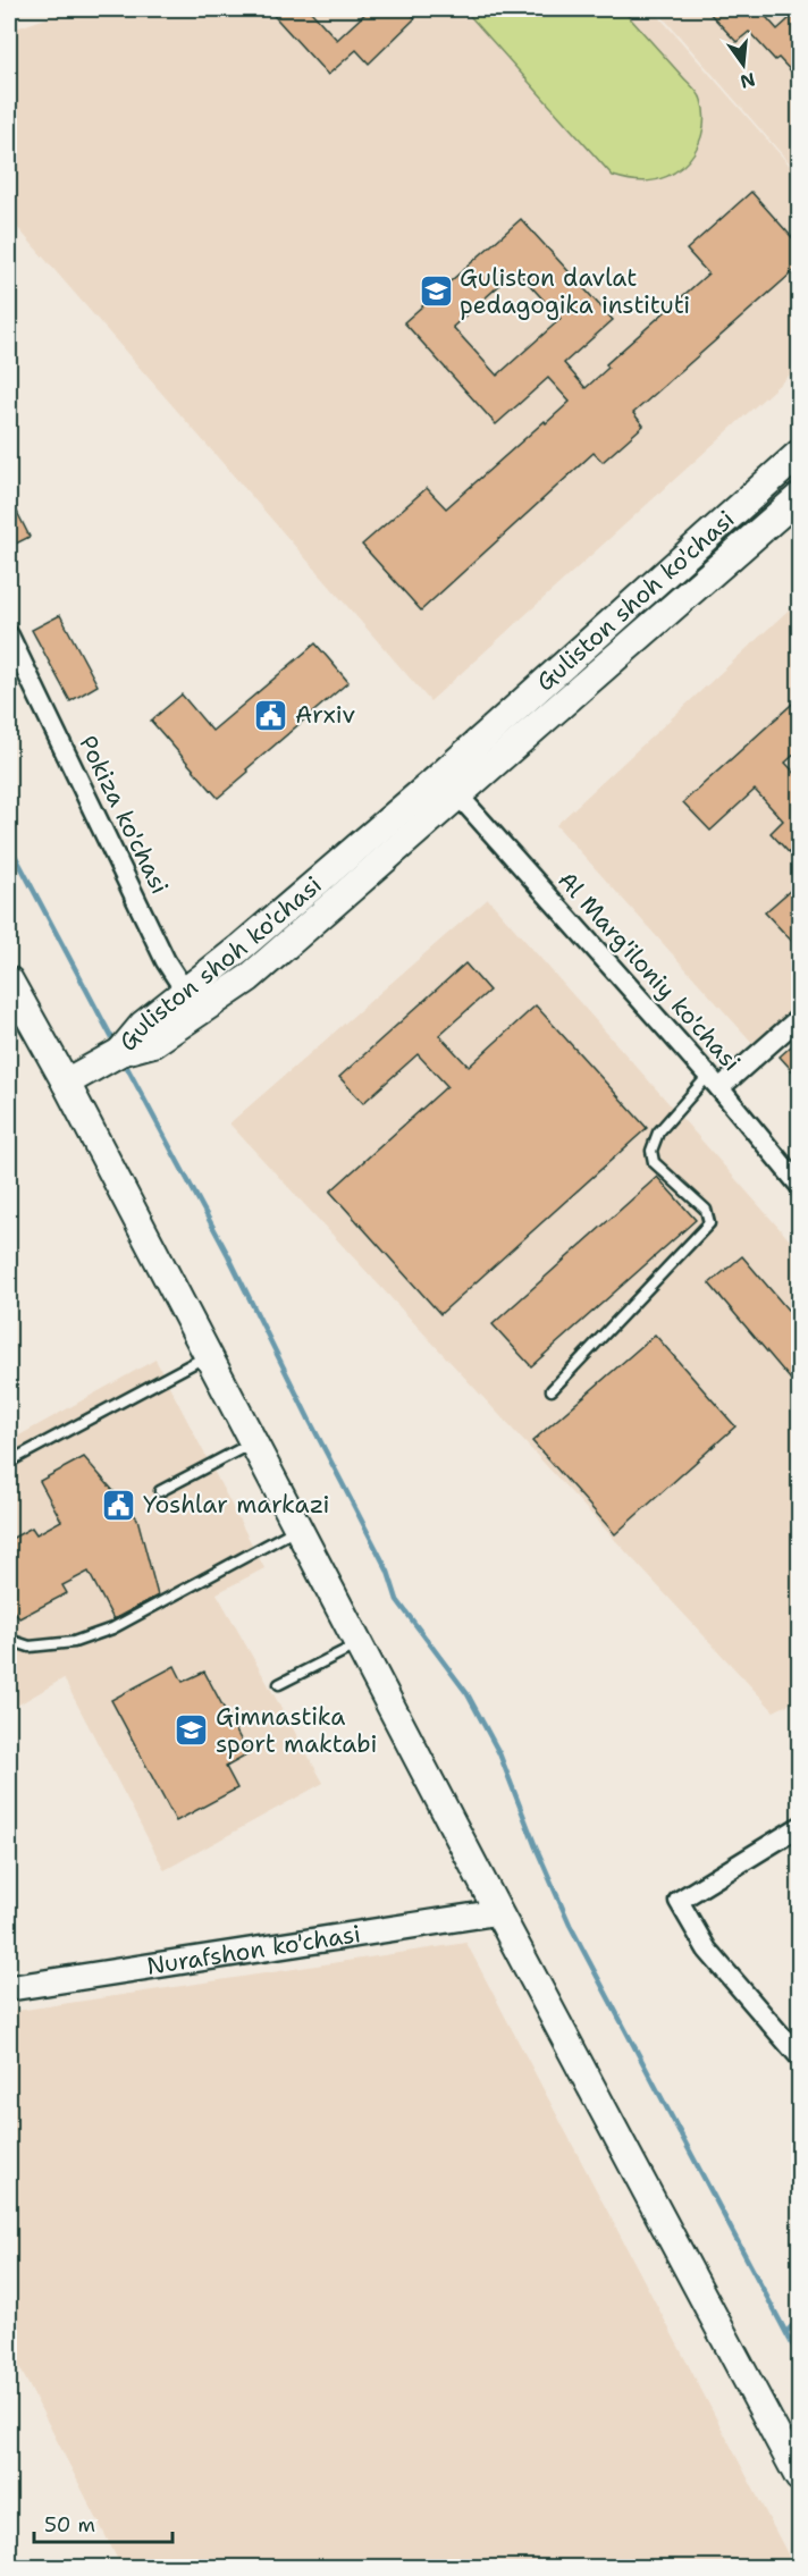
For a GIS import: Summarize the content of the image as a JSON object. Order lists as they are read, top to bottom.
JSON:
{
  "streets": {
    "main road": ["Guliston shoh ko'chasi"],
    "street": ["Pokiza ko'chasi", "Al Marg'iloniy ko'chasi", "Nurafshon ko'chasi"]
  },
  "crossings": [
    ["Guliston shoh ko'chasi", "Pokiza ko'chasi"],
    ["Guliston shoh ko'chasi", "Al Marg'iloniy ko'chasi"]
  ],
  "places": {
    "school or university": ["Guliston davlat pedagogika instituti", "Gimnastika sport maktabi"],
    "public building": ["Arxiv", "Yoshlar markazi"]
  },
  "scale_bar": "50 m",
  "north": "bottom"
}
